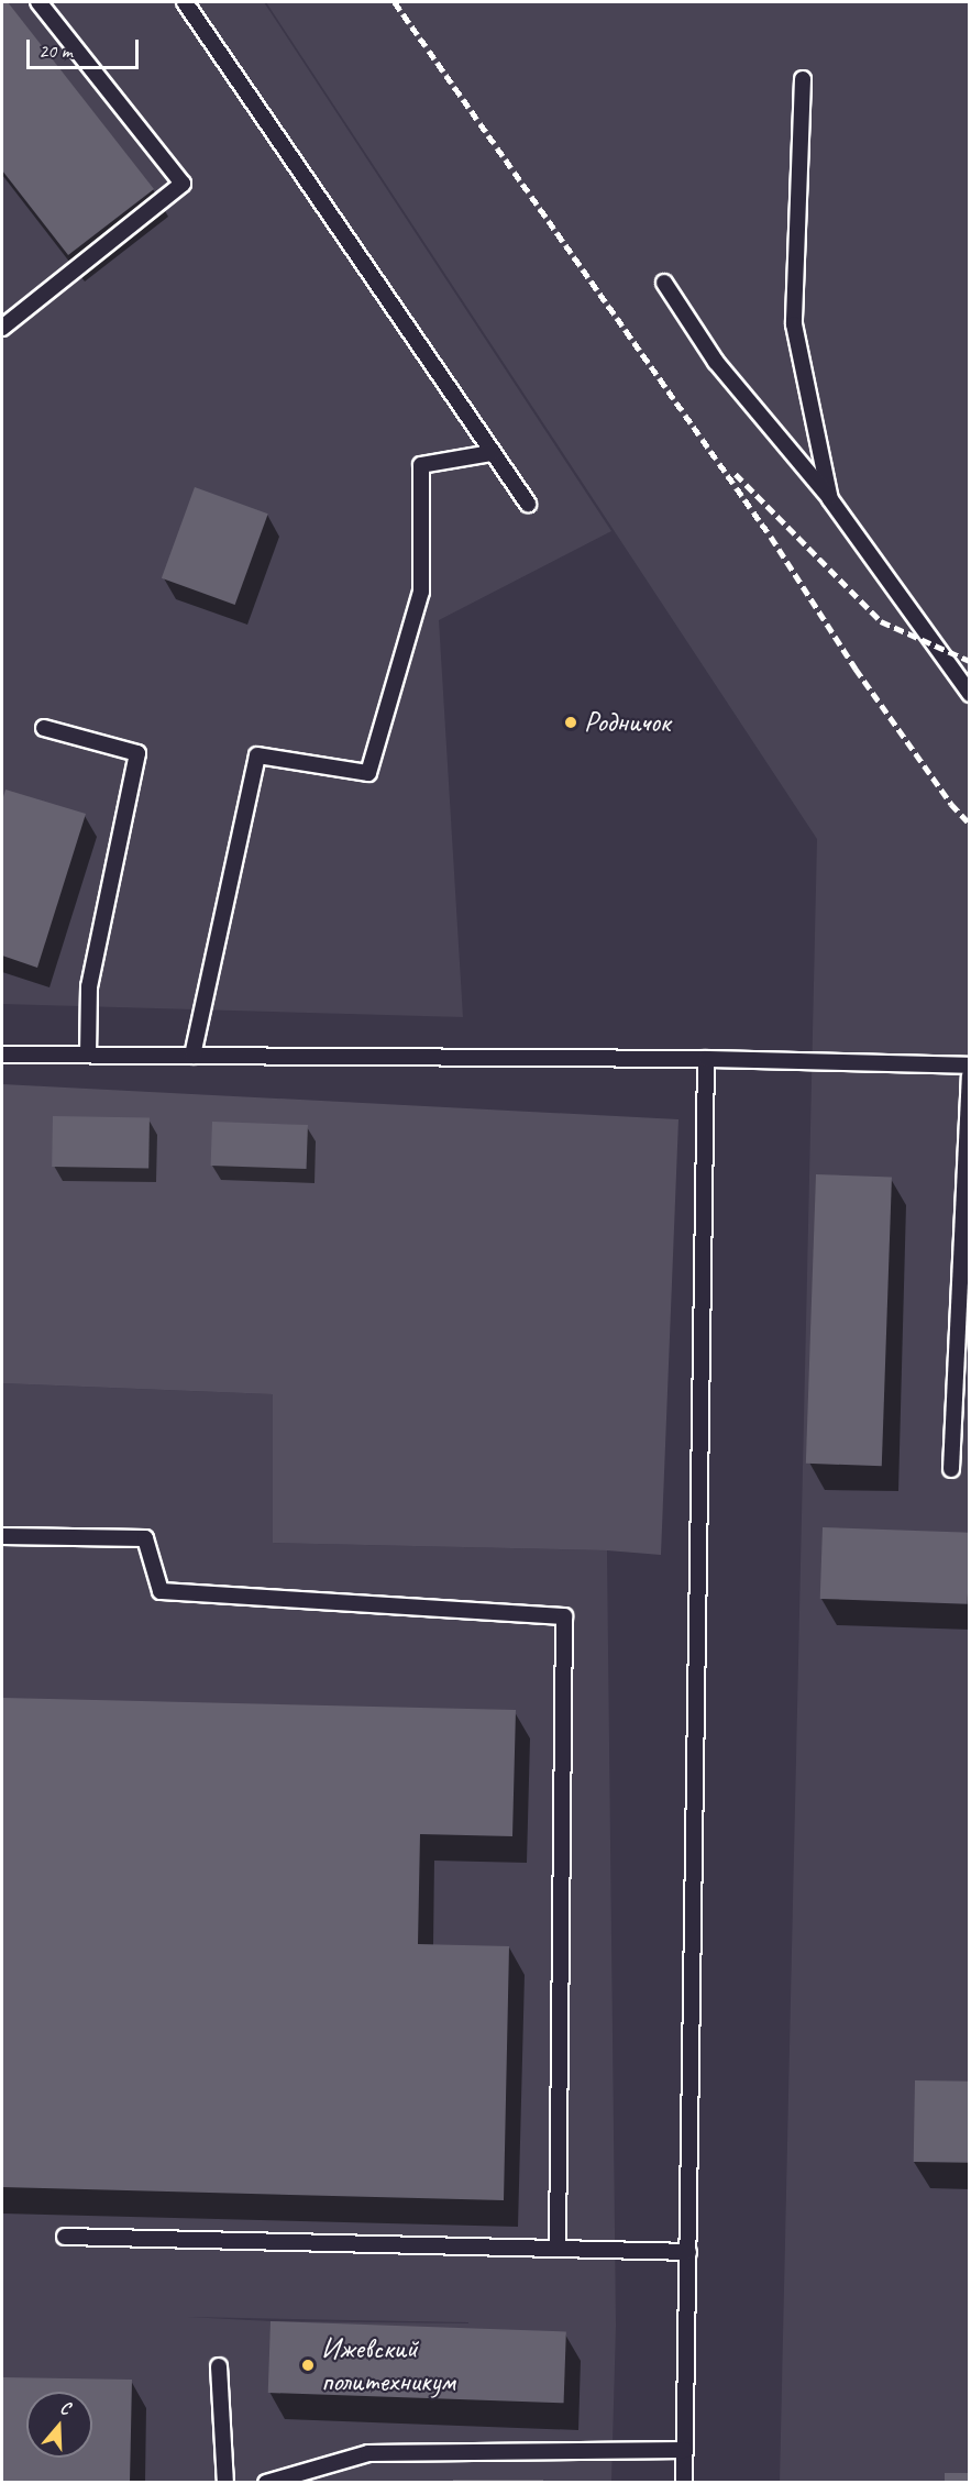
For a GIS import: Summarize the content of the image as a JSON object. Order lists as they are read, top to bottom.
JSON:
{
  "places": ["Родничок", "Ижевский политехникум"],
  "scale_bar": "20 m",
  "north": "top"
}
